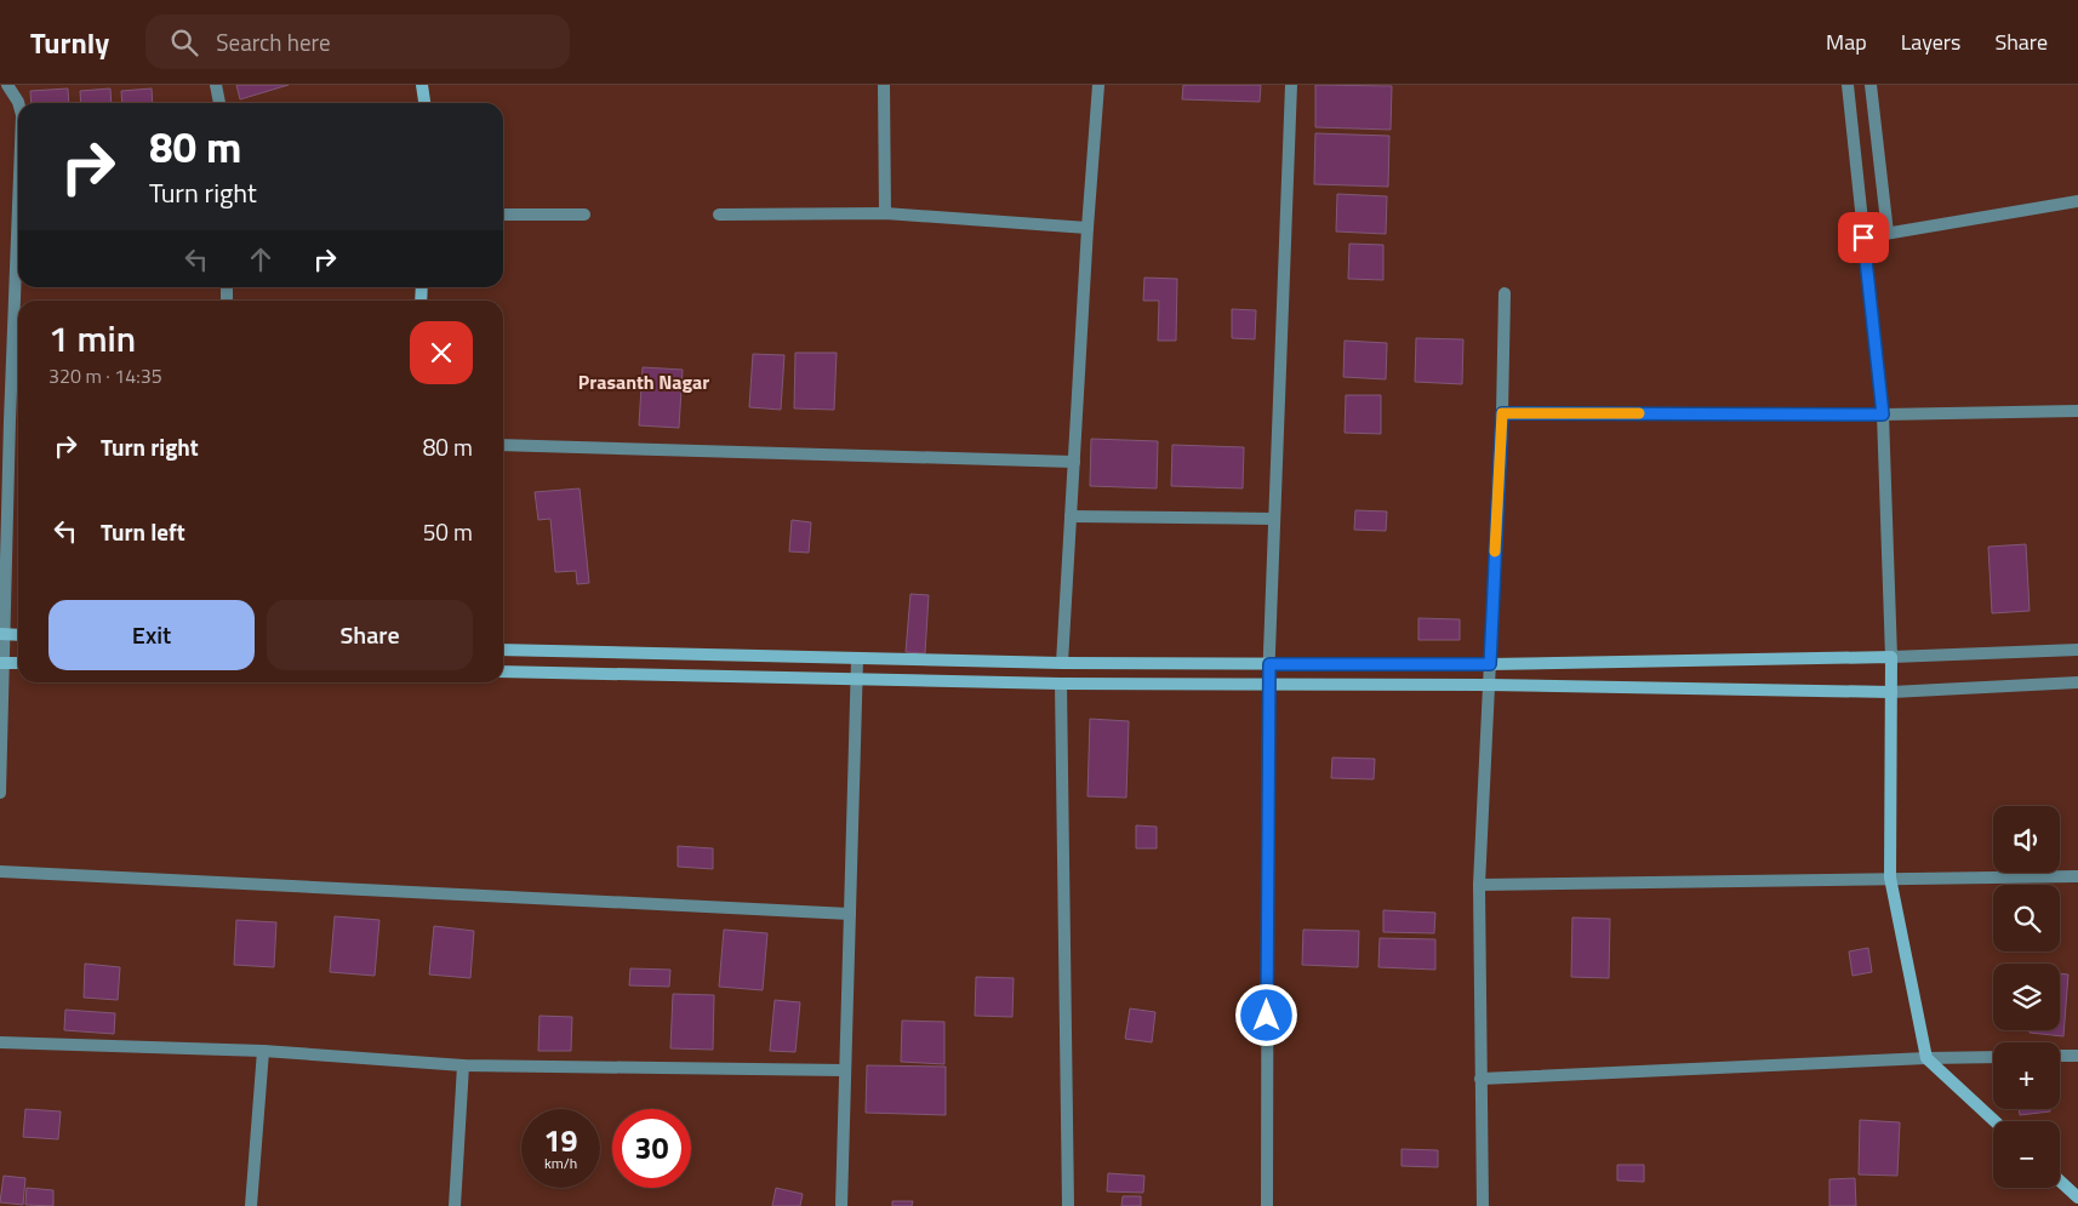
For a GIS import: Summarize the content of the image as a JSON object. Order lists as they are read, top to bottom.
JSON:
{
  "districts": ["Prasanth Nagar"],
  "page": {
    "header": "Turnly",
    "search": "Search here",
    "nav": ["Map", "Layers", "Share"],
    "turn": ["80 m", "Turn right"],
    "heading": ["1 min", "320 m · 14:35"],
    "list": [
      {
        "name": "Turn right",
        "value": "80 m"
      },
      {
        "name": "Turn left",
        "value": "50 m"
      }
    ],
    "buttons": ["Exit", "Share"],
    "map_buttons": ["+", "−"],
    "speed": "19 km/h",
    "limit": "30"
  }
}
